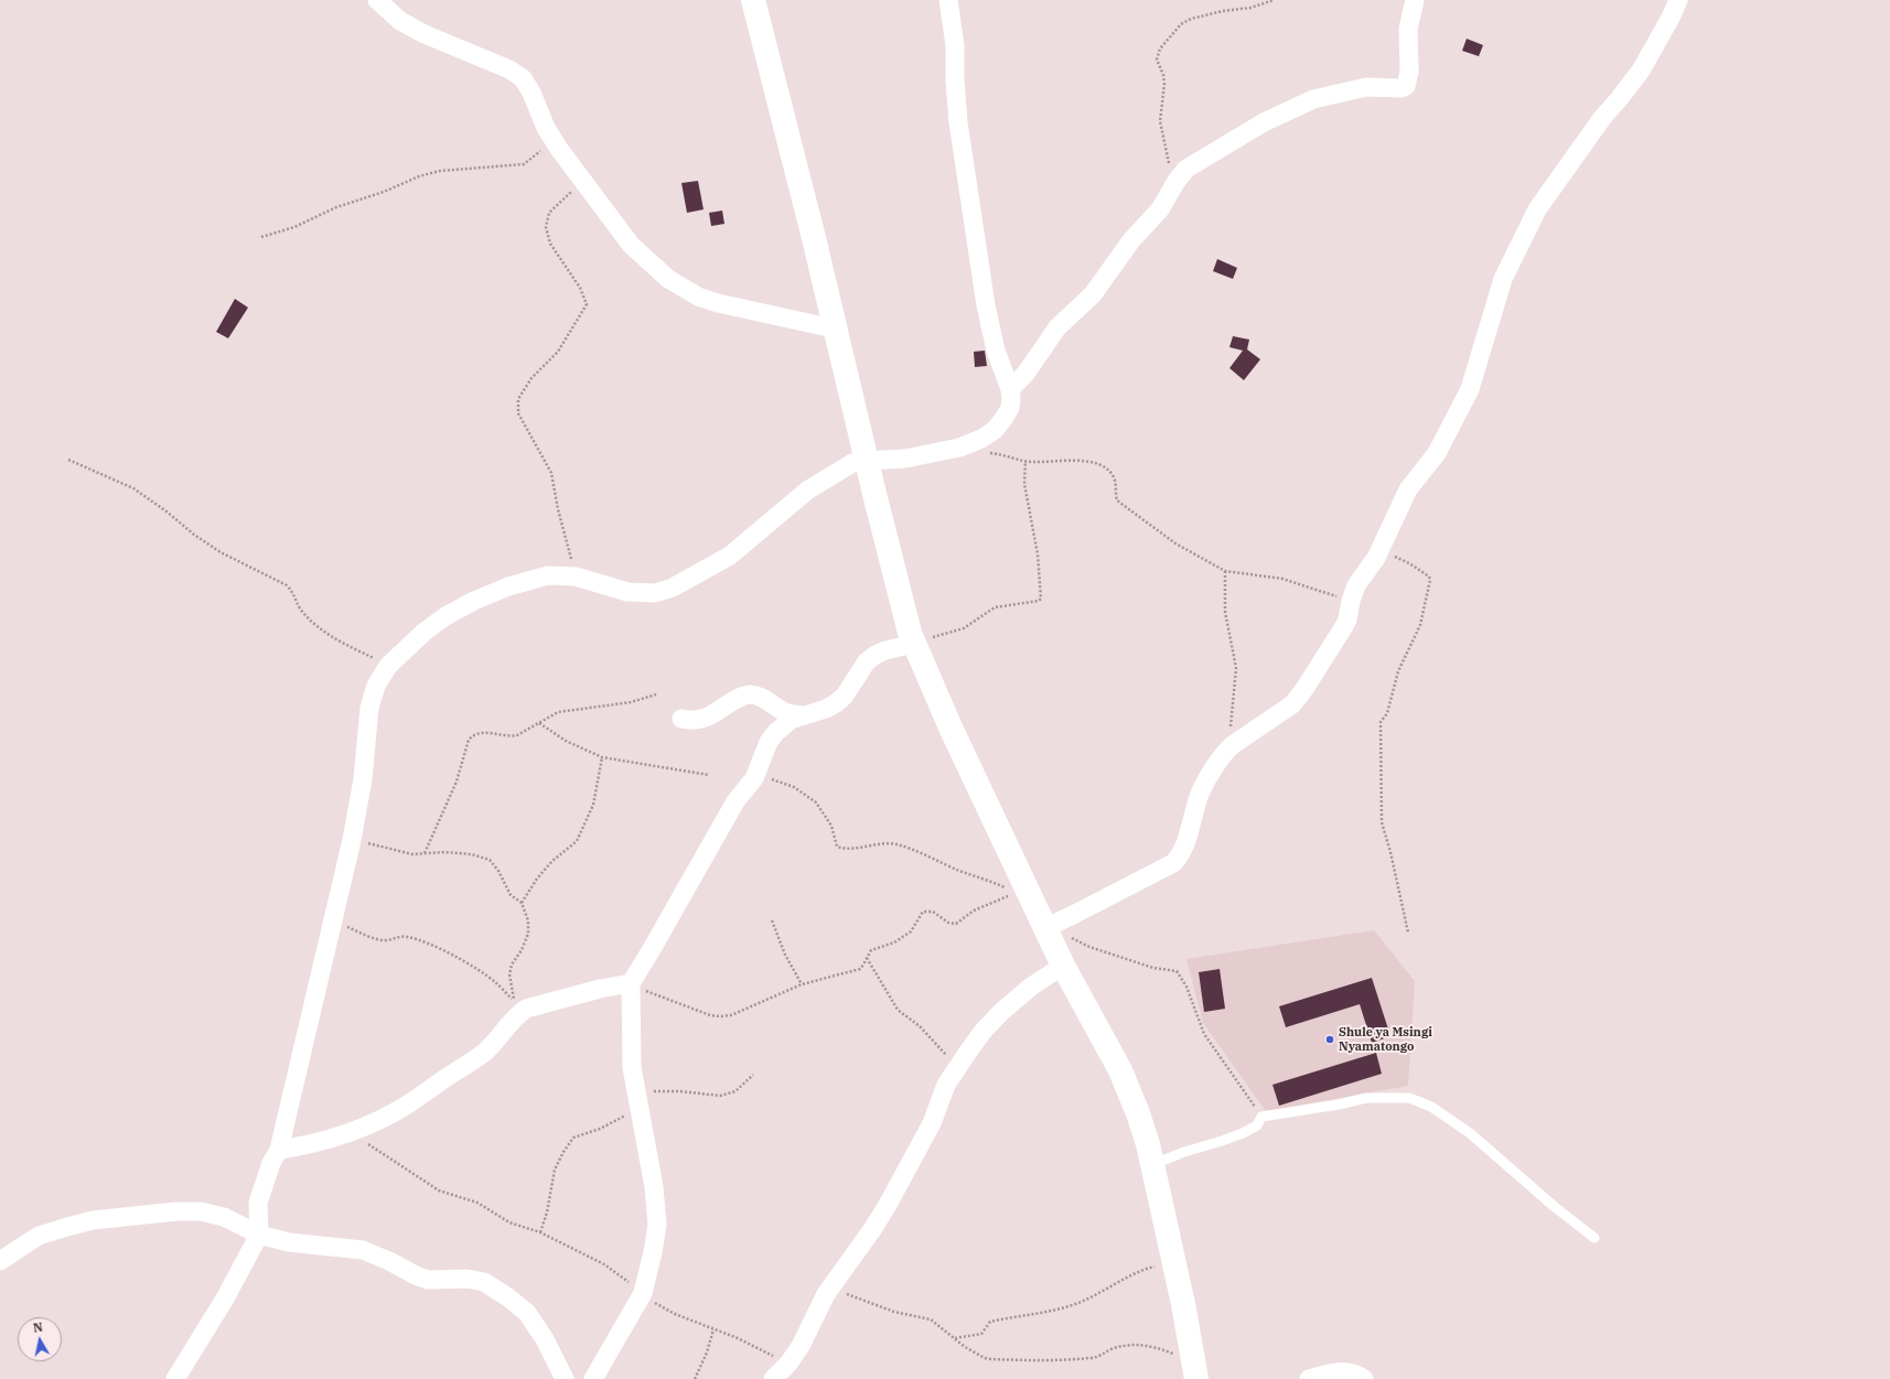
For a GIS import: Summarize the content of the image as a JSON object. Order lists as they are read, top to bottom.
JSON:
{
  "places": ["Shule ya Msingi Nyamatongo"],
  "north": "top"
}
